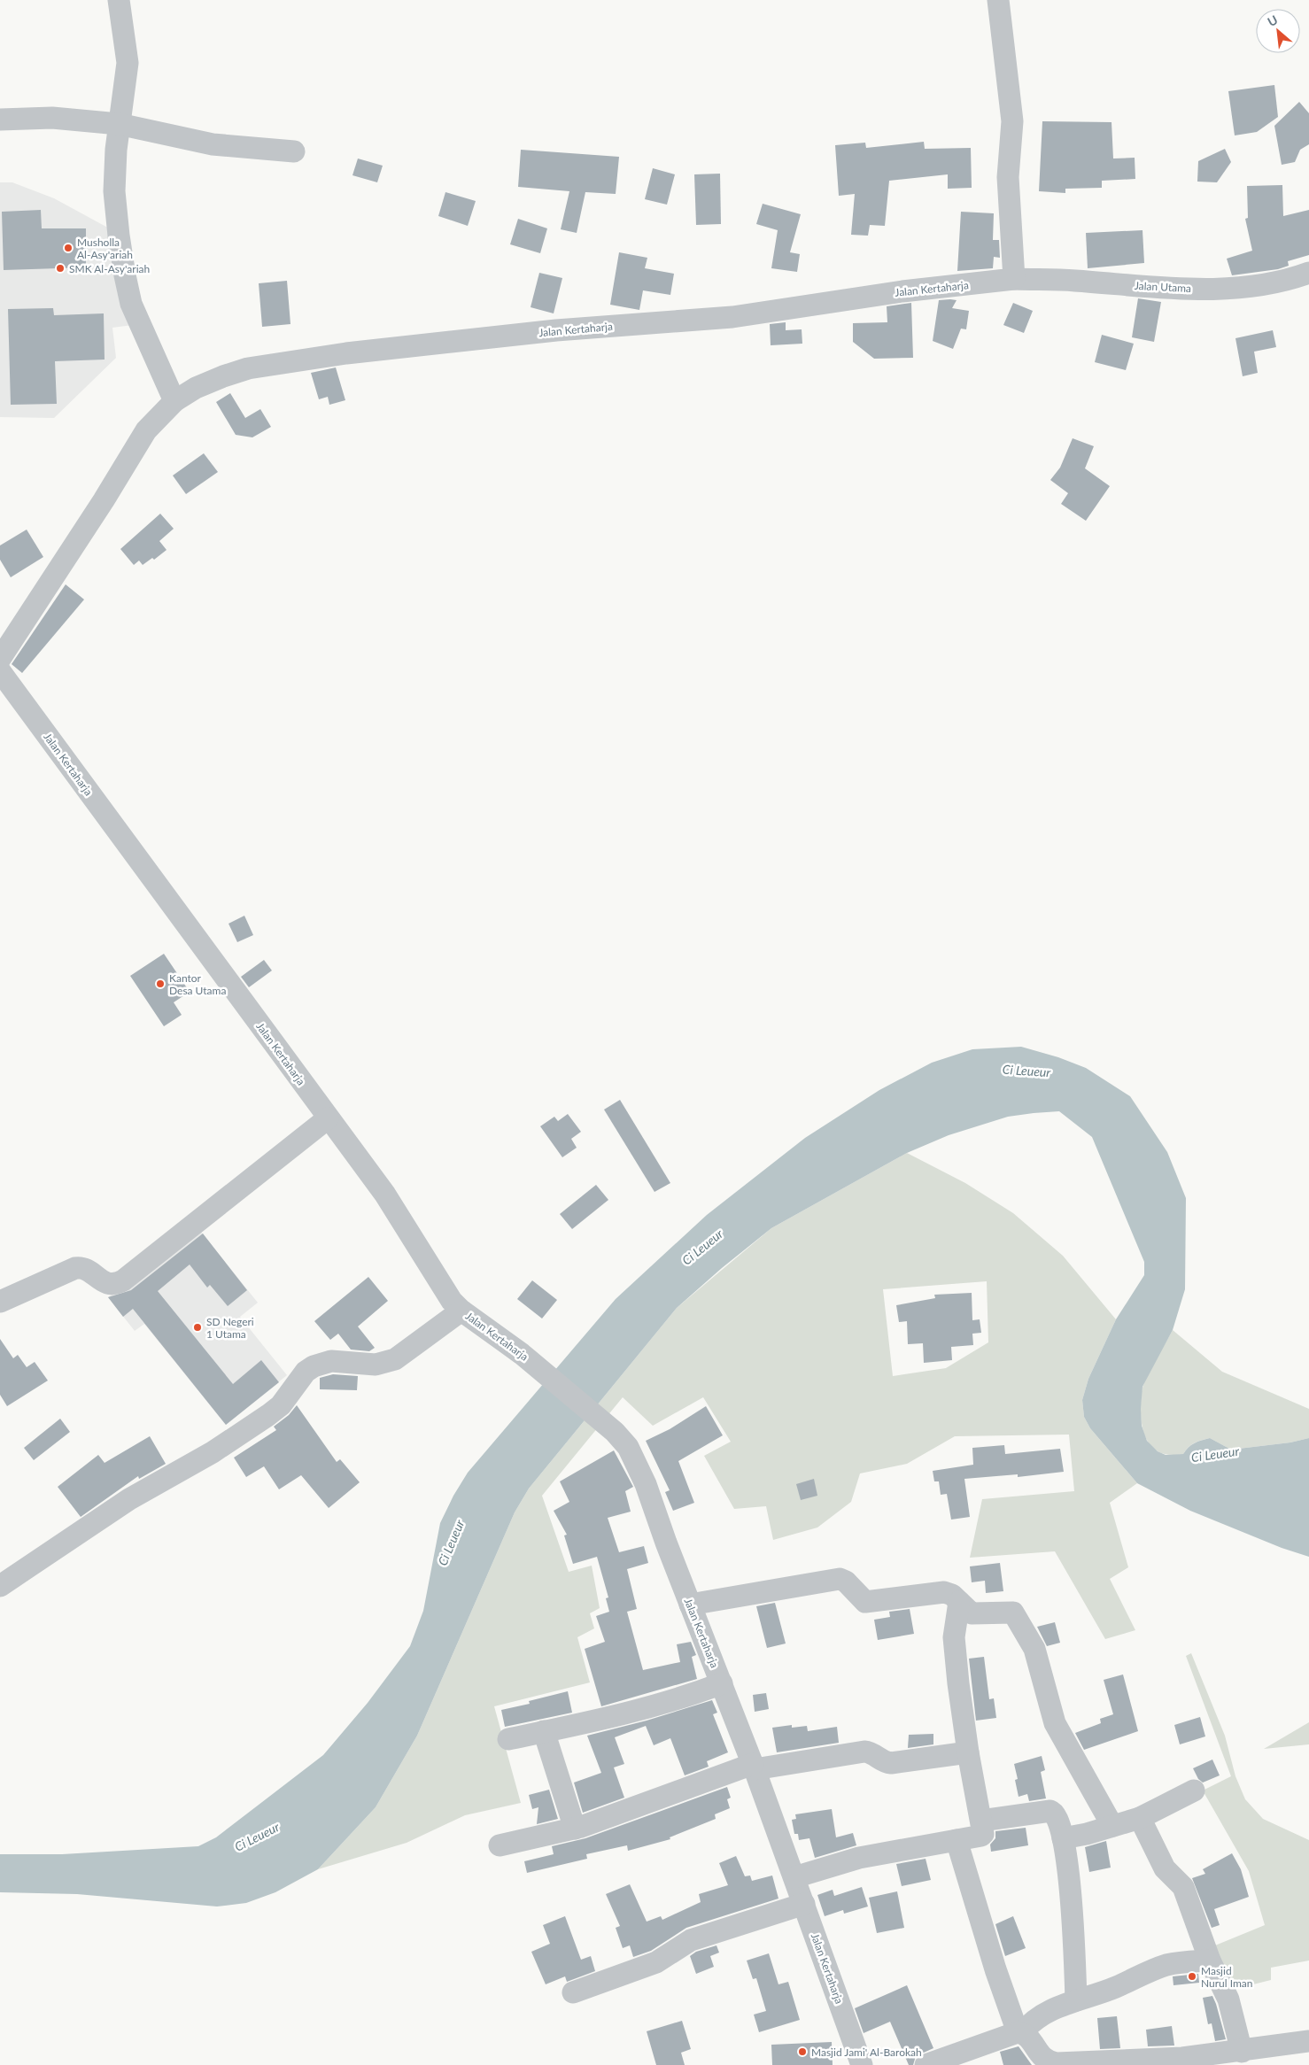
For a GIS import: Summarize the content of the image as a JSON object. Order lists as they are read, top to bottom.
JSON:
{
  "streets": {
    "street": ["Jalan Utama", "Jalan Kertaharja"]
  },
  "crossings": [
    ["Jalan Utama", "Jalan Kertaharja"]
  ],
  "water": ["Ci Leueur"],
  "places": [
    "Musholla Al-Asy'ariah",
    "SMK Al-Asy'ariah",
    "Kantor Desa Utama",
    "SD Negeri 1 Utama",
    "Masjid Nurul Iman",
    "Masjid Jami' Al-Barokah"
  ],
  "north": "top left"
}
